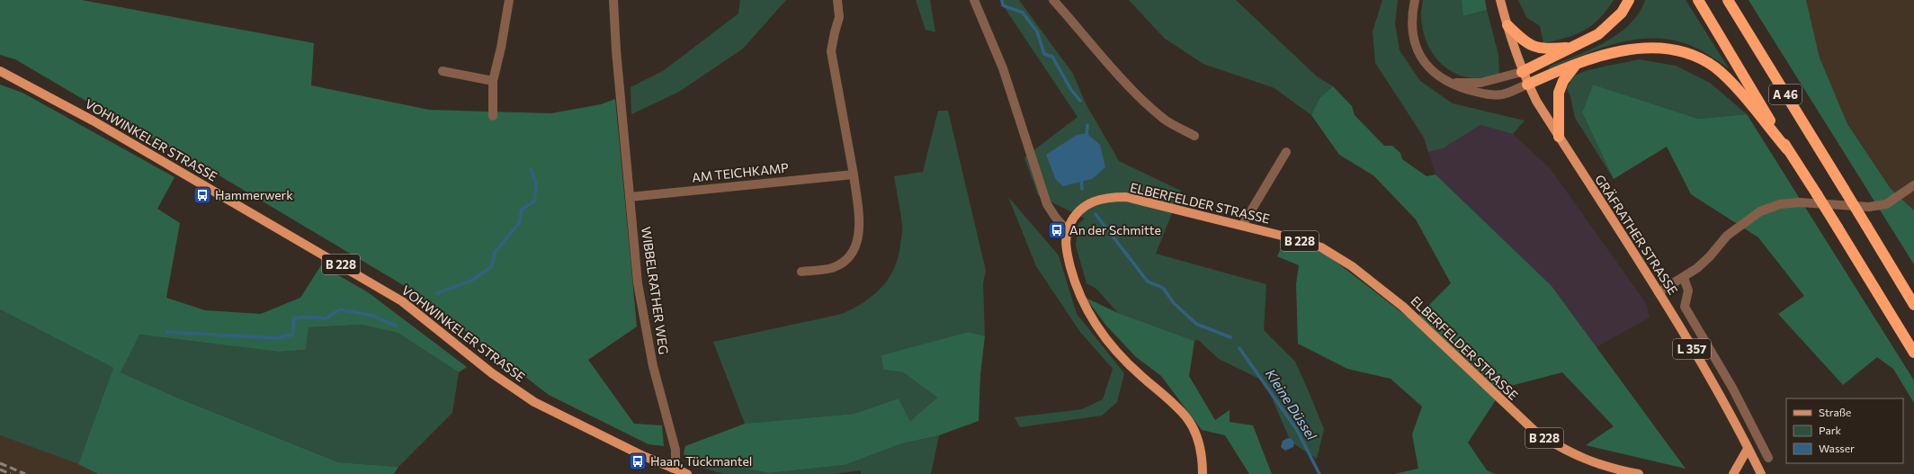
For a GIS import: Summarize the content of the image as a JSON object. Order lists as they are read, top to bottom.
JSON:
{
  "streets": {
    "highway": ["A 46"],
    "main road": [
      "VOHWINKELER STRASSE",
      "ELBERFELDER STRASSE",
      "GRÄFRATHER STRASSE",
      "B 228",
      "L 357"
    ],
    "street": ["AM TEICHKAMP", "WIBBELRATHER WEG"]
  },
  "crossings": [
    ["VOHWINKELER STRASSE", "B 228"],
    ["VOHWINKELER STRASSE", "WIBBELRATHER WEG"],
    ["AM TEICHKAMP", "WIBBELRATHER WEG"],
    ["GRÄFRATHER STRASSE", "L 357"],
    ["B 228", "WIBBELRATHER WEG"]
  ],
  "water": ["Kleine Düssel"],
  "places": {
    "bus stop": ["Hammerwerk", "An der Schmitte", "Haan, Tückmantel"]
  },
  "legend": ["Straße", "Park", "Wasser"]
}
